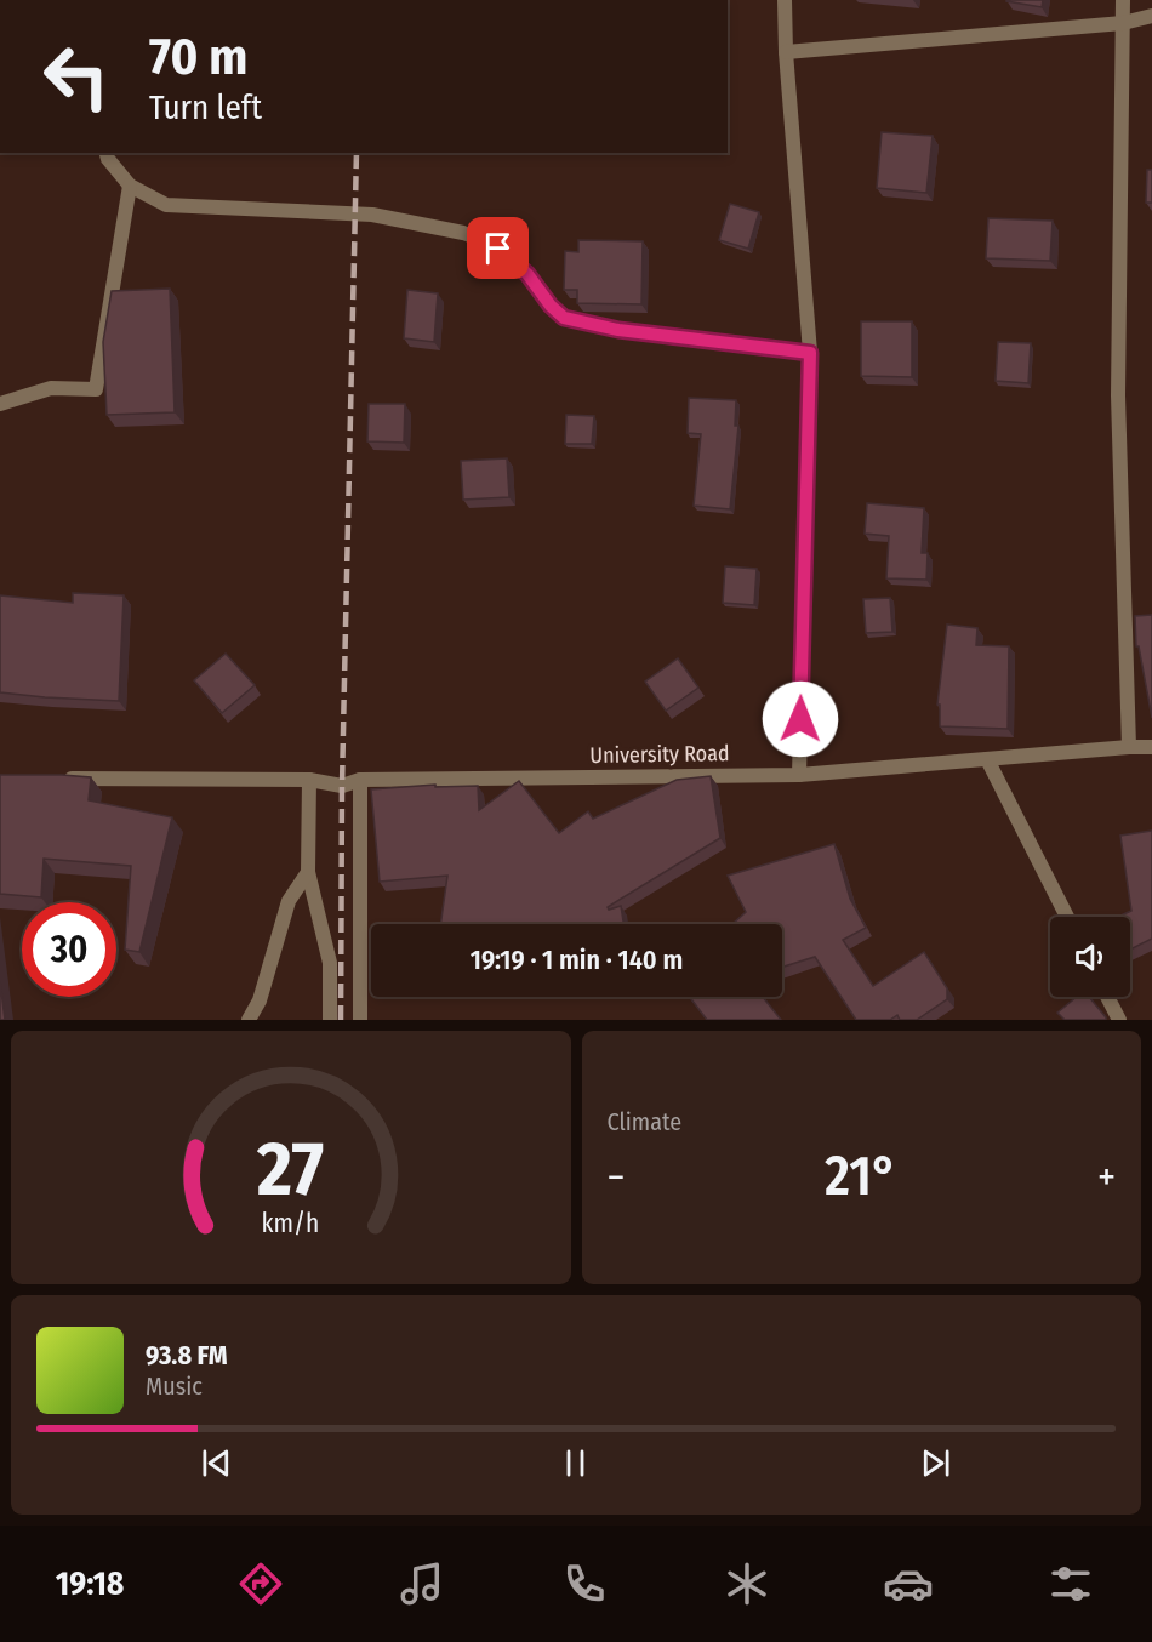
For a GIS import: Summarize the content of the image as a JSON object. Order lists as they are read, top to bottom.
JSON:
{
  "streets": {
    "street": ["University Road"]
  },
  "page": {
    "turn": ["70 m", "Turn left"],
    "limit": "30",
    "trip": "19:19 · 1 min · 140 m",
    "tile": "Climate",
    "heat": ["−", "21°", "+"],
    "song": ["93.8 FM", "Music"],
    "tabs": "19:18",
    "gauge": ["27", "km/h"]
  }
}
